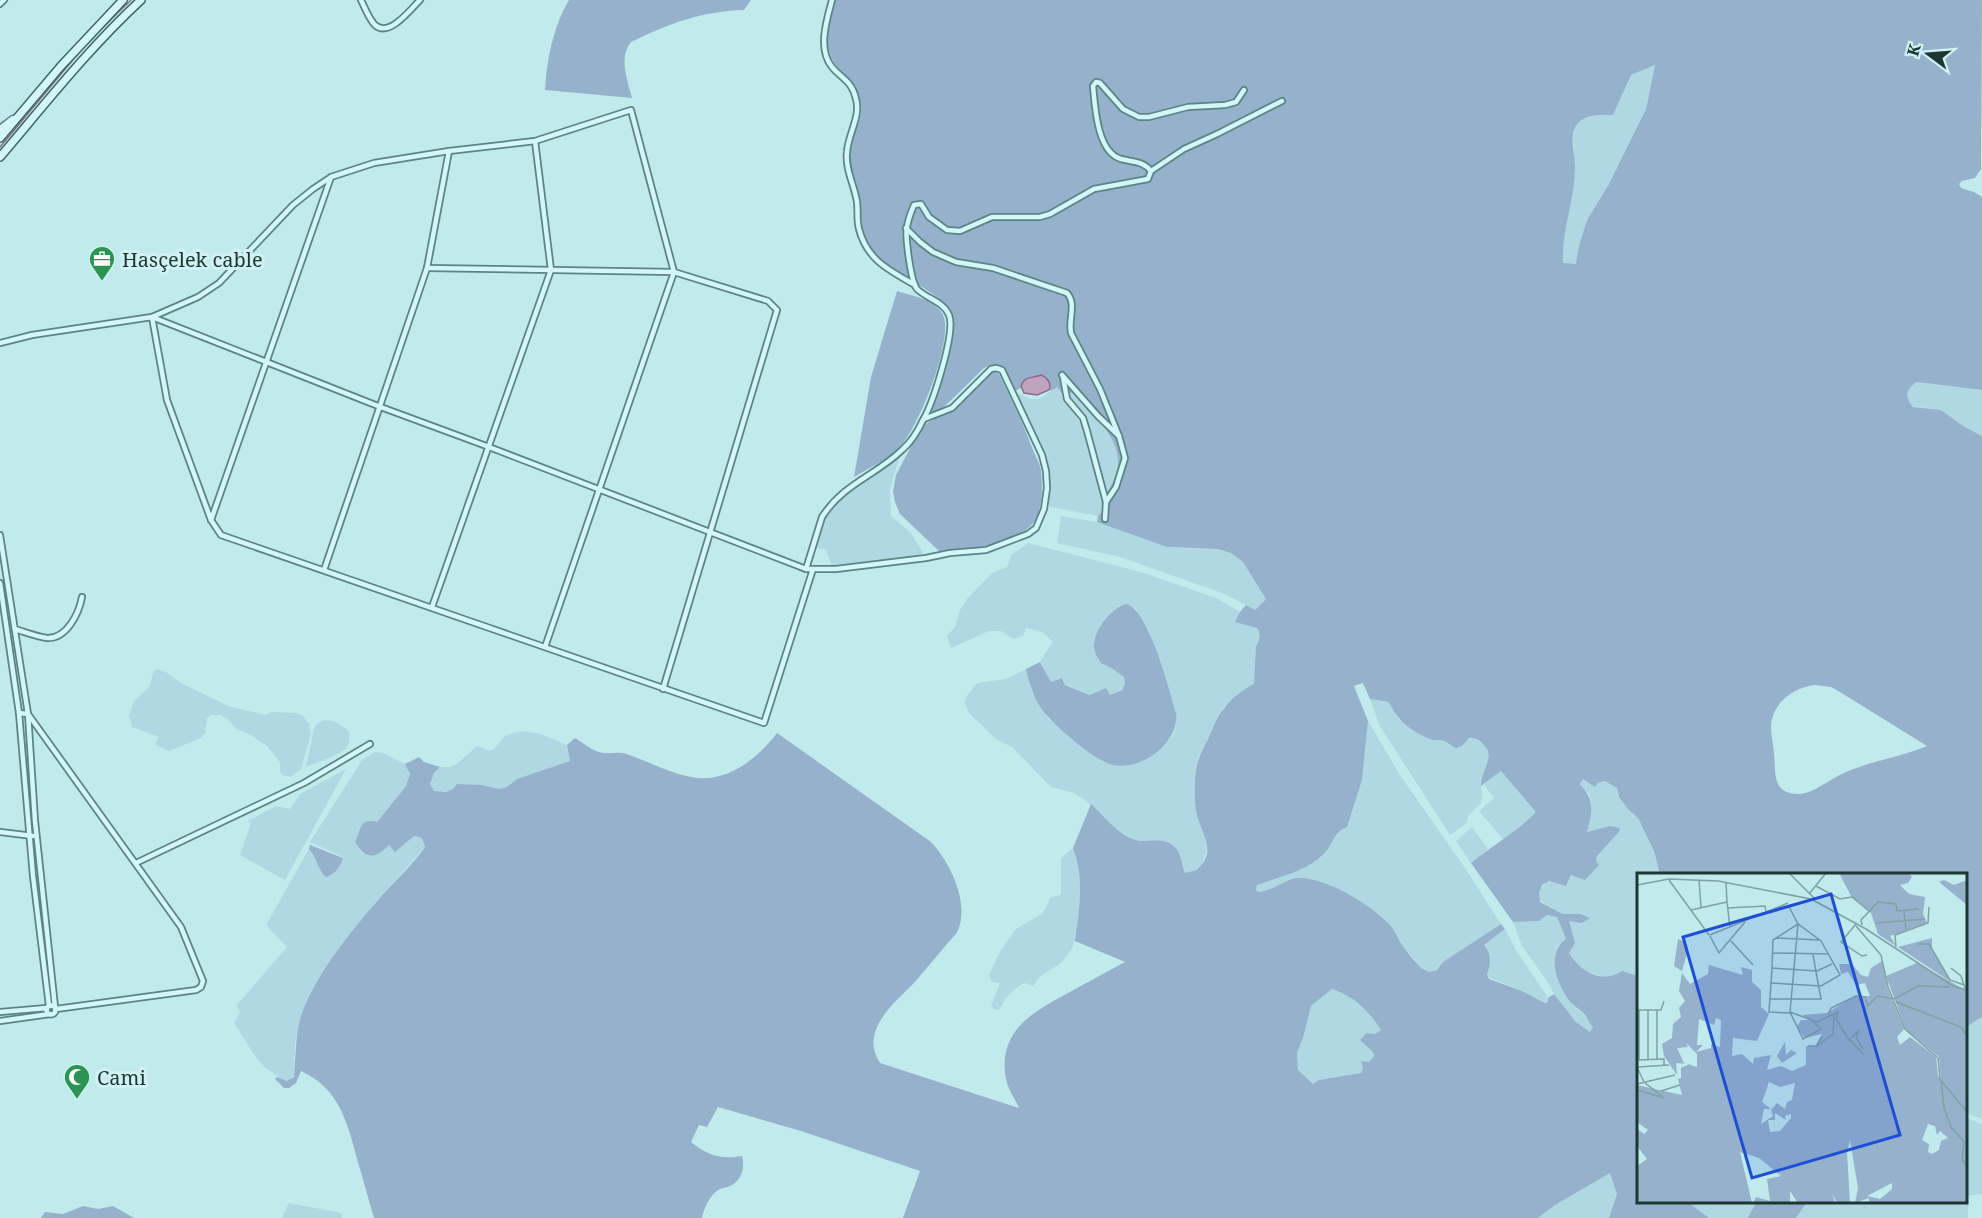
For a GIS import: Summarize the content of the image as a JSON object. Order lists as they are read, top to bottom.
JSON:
{
  "places": {
    "office": ["Hasçelek cable"],
    "mosque": ["Cami"]
  },
  "north": "left"
}
